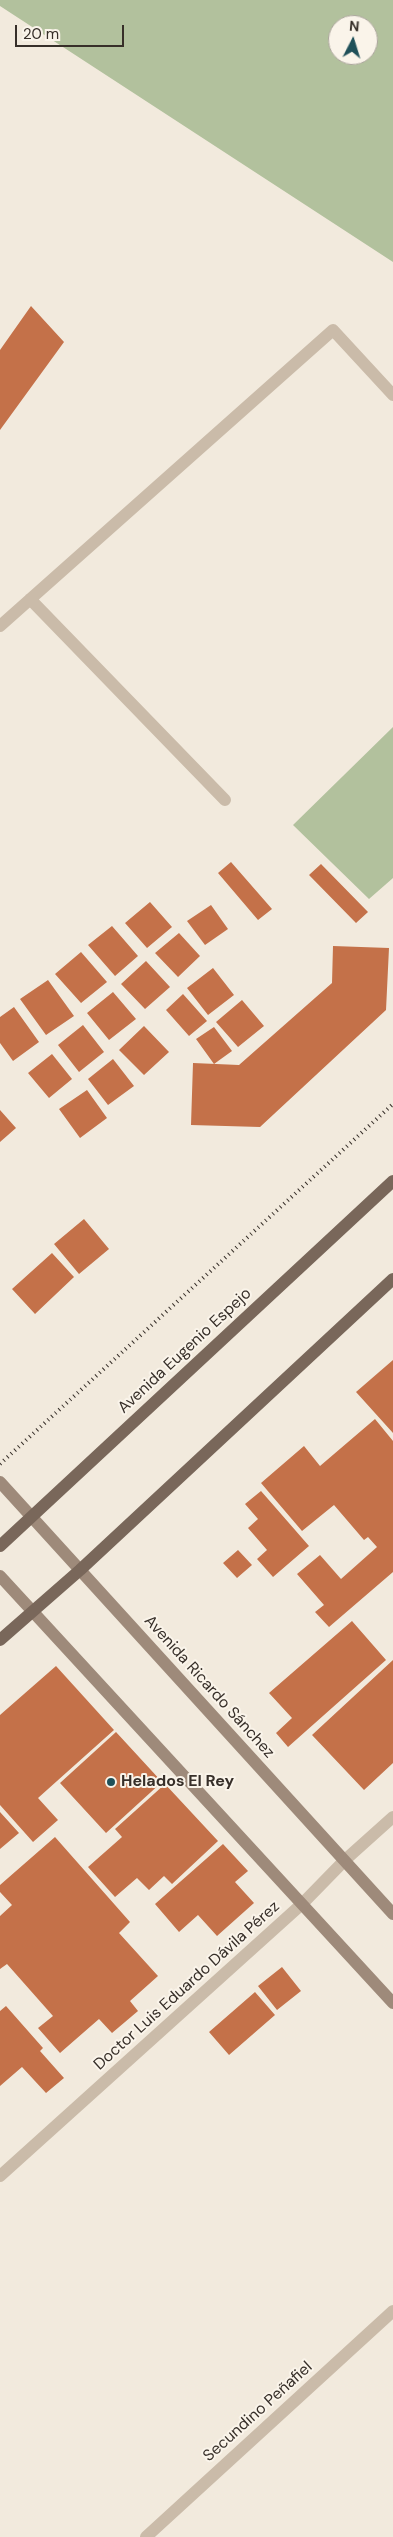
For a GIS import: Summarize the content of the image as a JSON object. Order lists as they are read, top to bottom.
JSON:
{
  "streets": {
    "main road": ["Avenida Eugenio Espejo", "Avenida Ricardo Sánchez"],
    "street": ["Doctor Luis Eduardo Dávila Pérez", "Secundino Peñafiel"]
  },
  "crossings": [
    ["Avenida Eugenio Espejo", "Avenida Ricardo Sánchez"],
    ["Avenida Ricardo Sánchez", "Doctor Luis Eduardo Dávila Pérez"]
  ],
  "places": ["Helados El Rey"],
  "scale_bar": "20 m",
  "north": "top"
}
